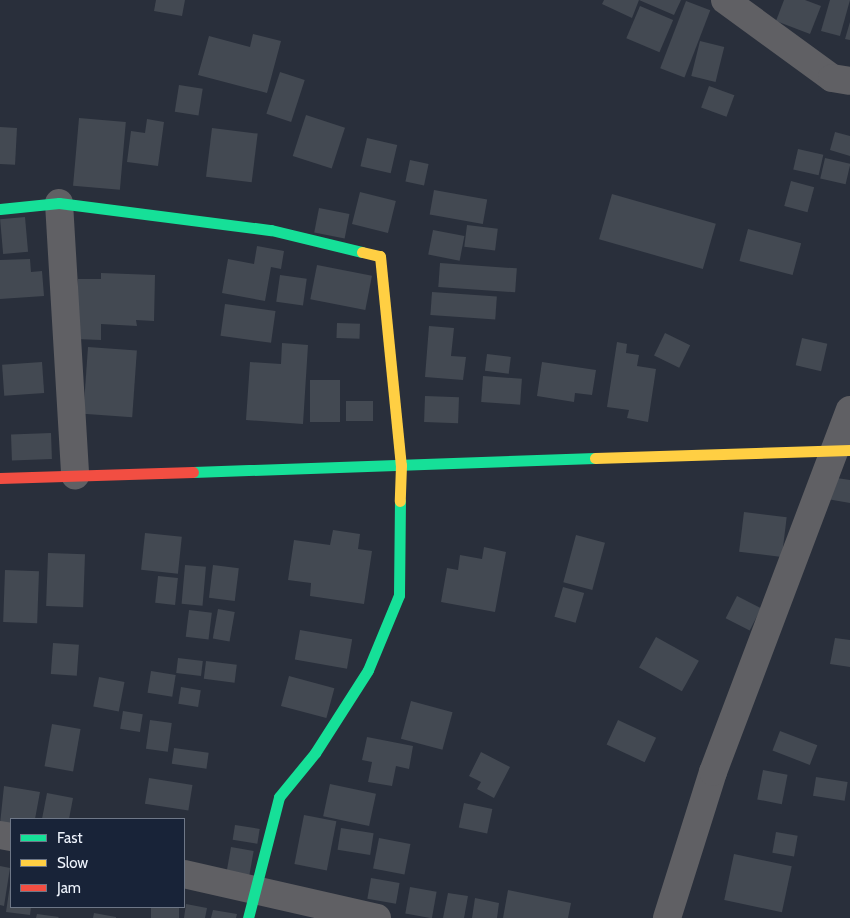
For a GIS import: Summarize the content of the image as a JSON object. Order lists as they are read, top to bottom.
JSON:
{
  "legend": ["Fast", "Slow", "Jam"]
}
